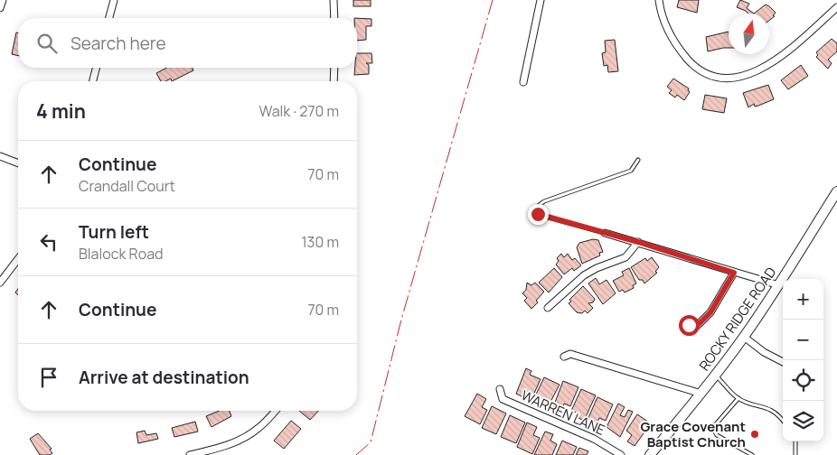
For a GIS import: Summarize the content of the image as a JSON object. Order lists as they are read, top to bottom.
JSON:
{
  "streets": {
    "main road": ["ROCKY RIDGE ROAD"],
    "street": ["WARREN LANE"]
  },
  "places": ["Grace Covenant Baptist Church"],
  "north": "top",
  "page": {
    "search": "Search here",
    "heading": ["4 min", "Walk · 270 m"],
    "list": [
      ["Continue", "Crandall Court", "70 m"],
      ["Turn left", "Blalock Road", "130 m"],
      ["Continue", "70 m"],
      "Arrive at destination"
    ],
    "map_buttons": ["+", "−"]
  }
}
